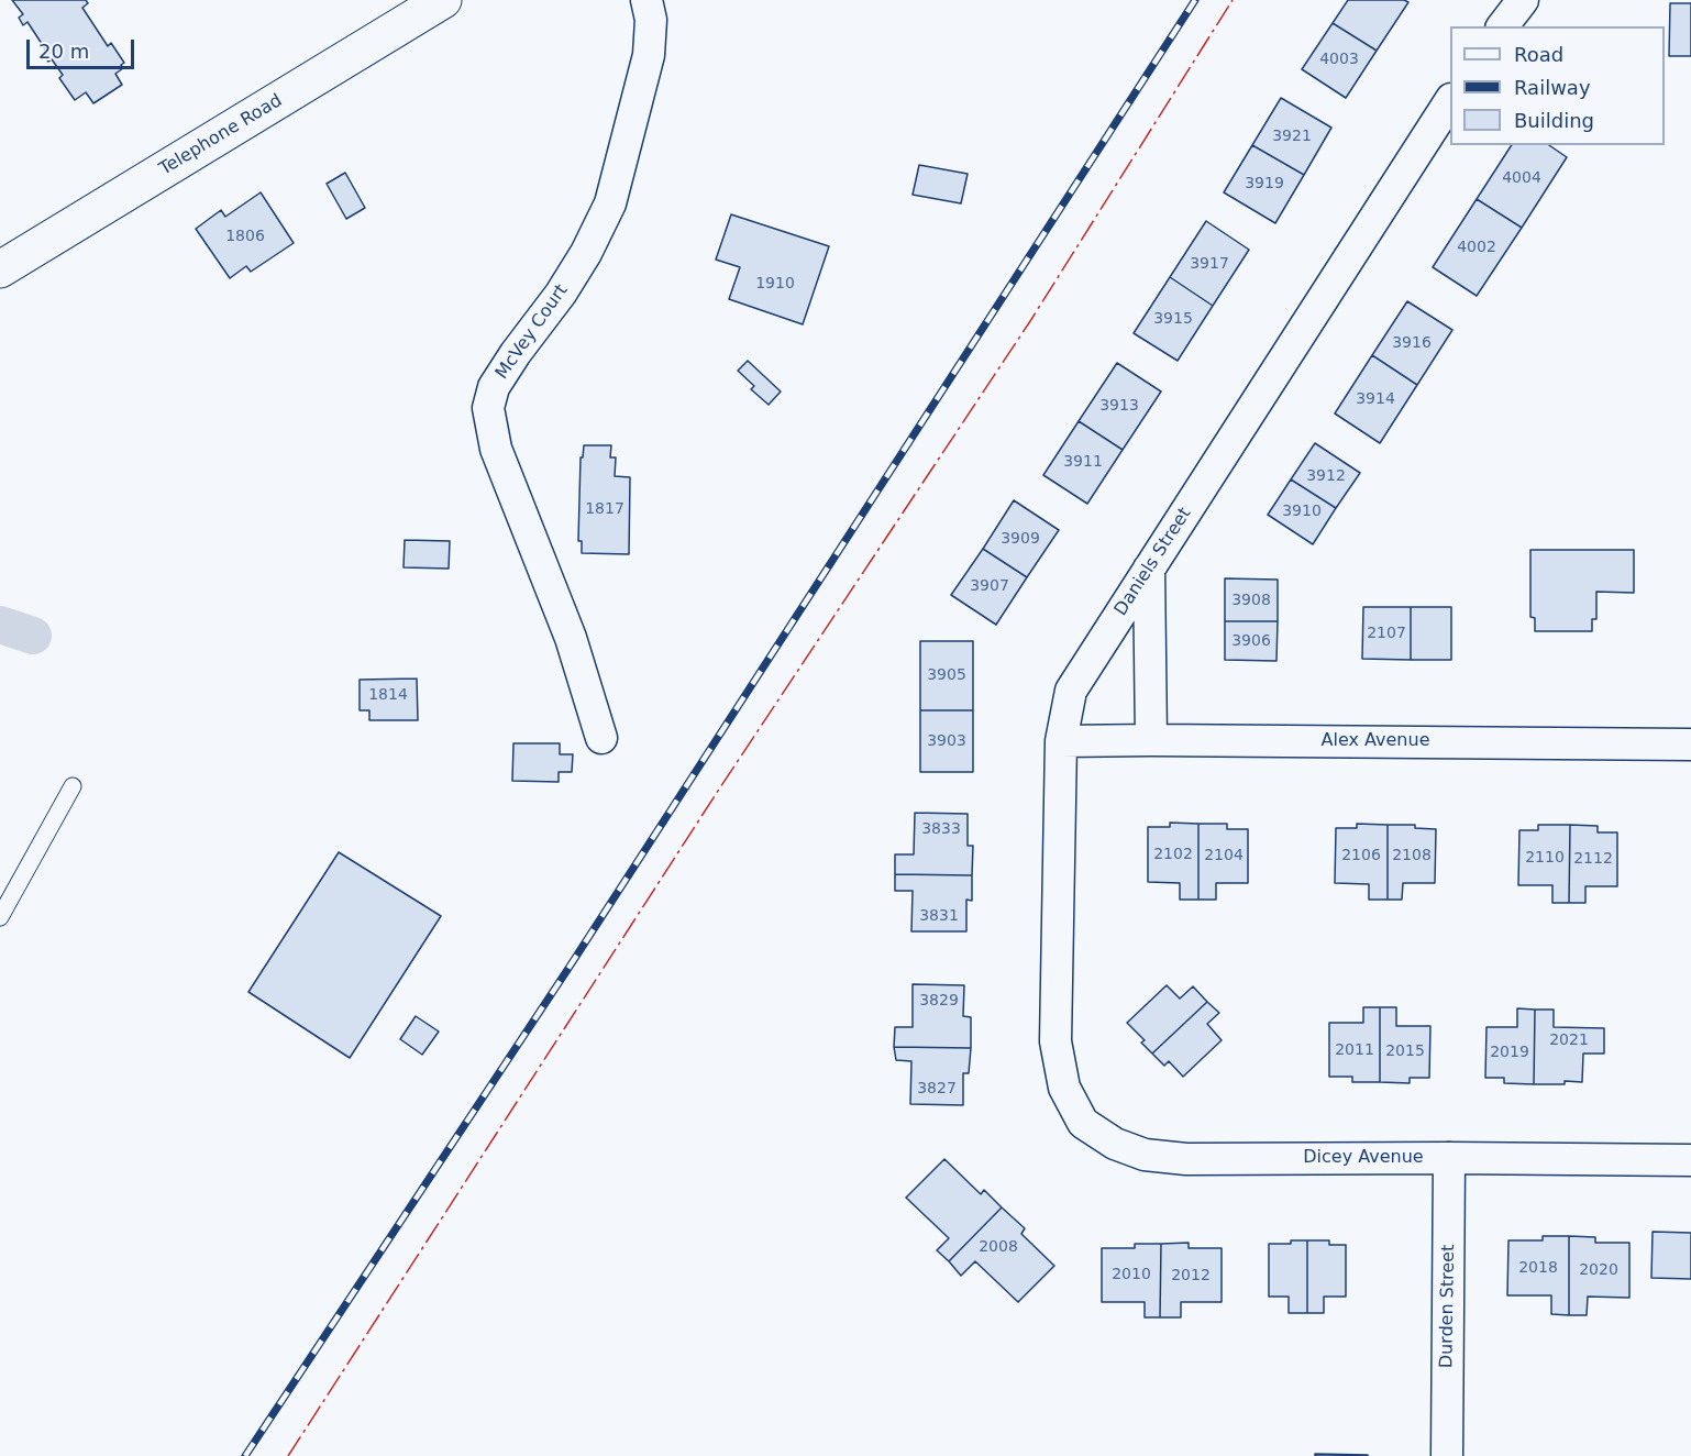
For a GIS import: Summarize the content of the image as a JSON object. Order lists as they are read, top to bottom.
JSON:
{
  "streets": {
    "main road": ["Telephone Road"],
    "street": [
      "McVey Court",
      "Daniels Street",
      "Alex Avenue",
      "Dicey Avenue",
      "Durden Street"
    ]
  },
  "crossings": [
    ["Daniels Street", "Alex Avenue"],
    ["Daniels Street", "Dicey Avenue"],
    ["Dicey Avenue", "Durden Street"]
  ],
  "house_numbers": [
    "4003",
    "3921",
    "4004",
    "3919",
    "1806",
    "4002",
    "3917",
    "1910",
    "3915",
    "3916",
    "3914",
    "3913",
    "3911",
    "3912",
    "1817",
    "3910",
    "3909",
    "3907",
    "3908",
    "2107",
    "3906",
    "3905",
    "1814",
    "3903",
    "3833",
    "2102",
    "2104",
    "2106",
    "2108",
    "2110",
    "2112",
    "3831",
    "3829",
    "2021",
    "2011",
    "2015",
    "2019",
    "3827",
    "2008",
    "2018",
    "2020",
    "2010",
    "2012"
  ],
  "legend": ["Road", "Railway", "Building"],
  "scale_bar": "20 m"
}
